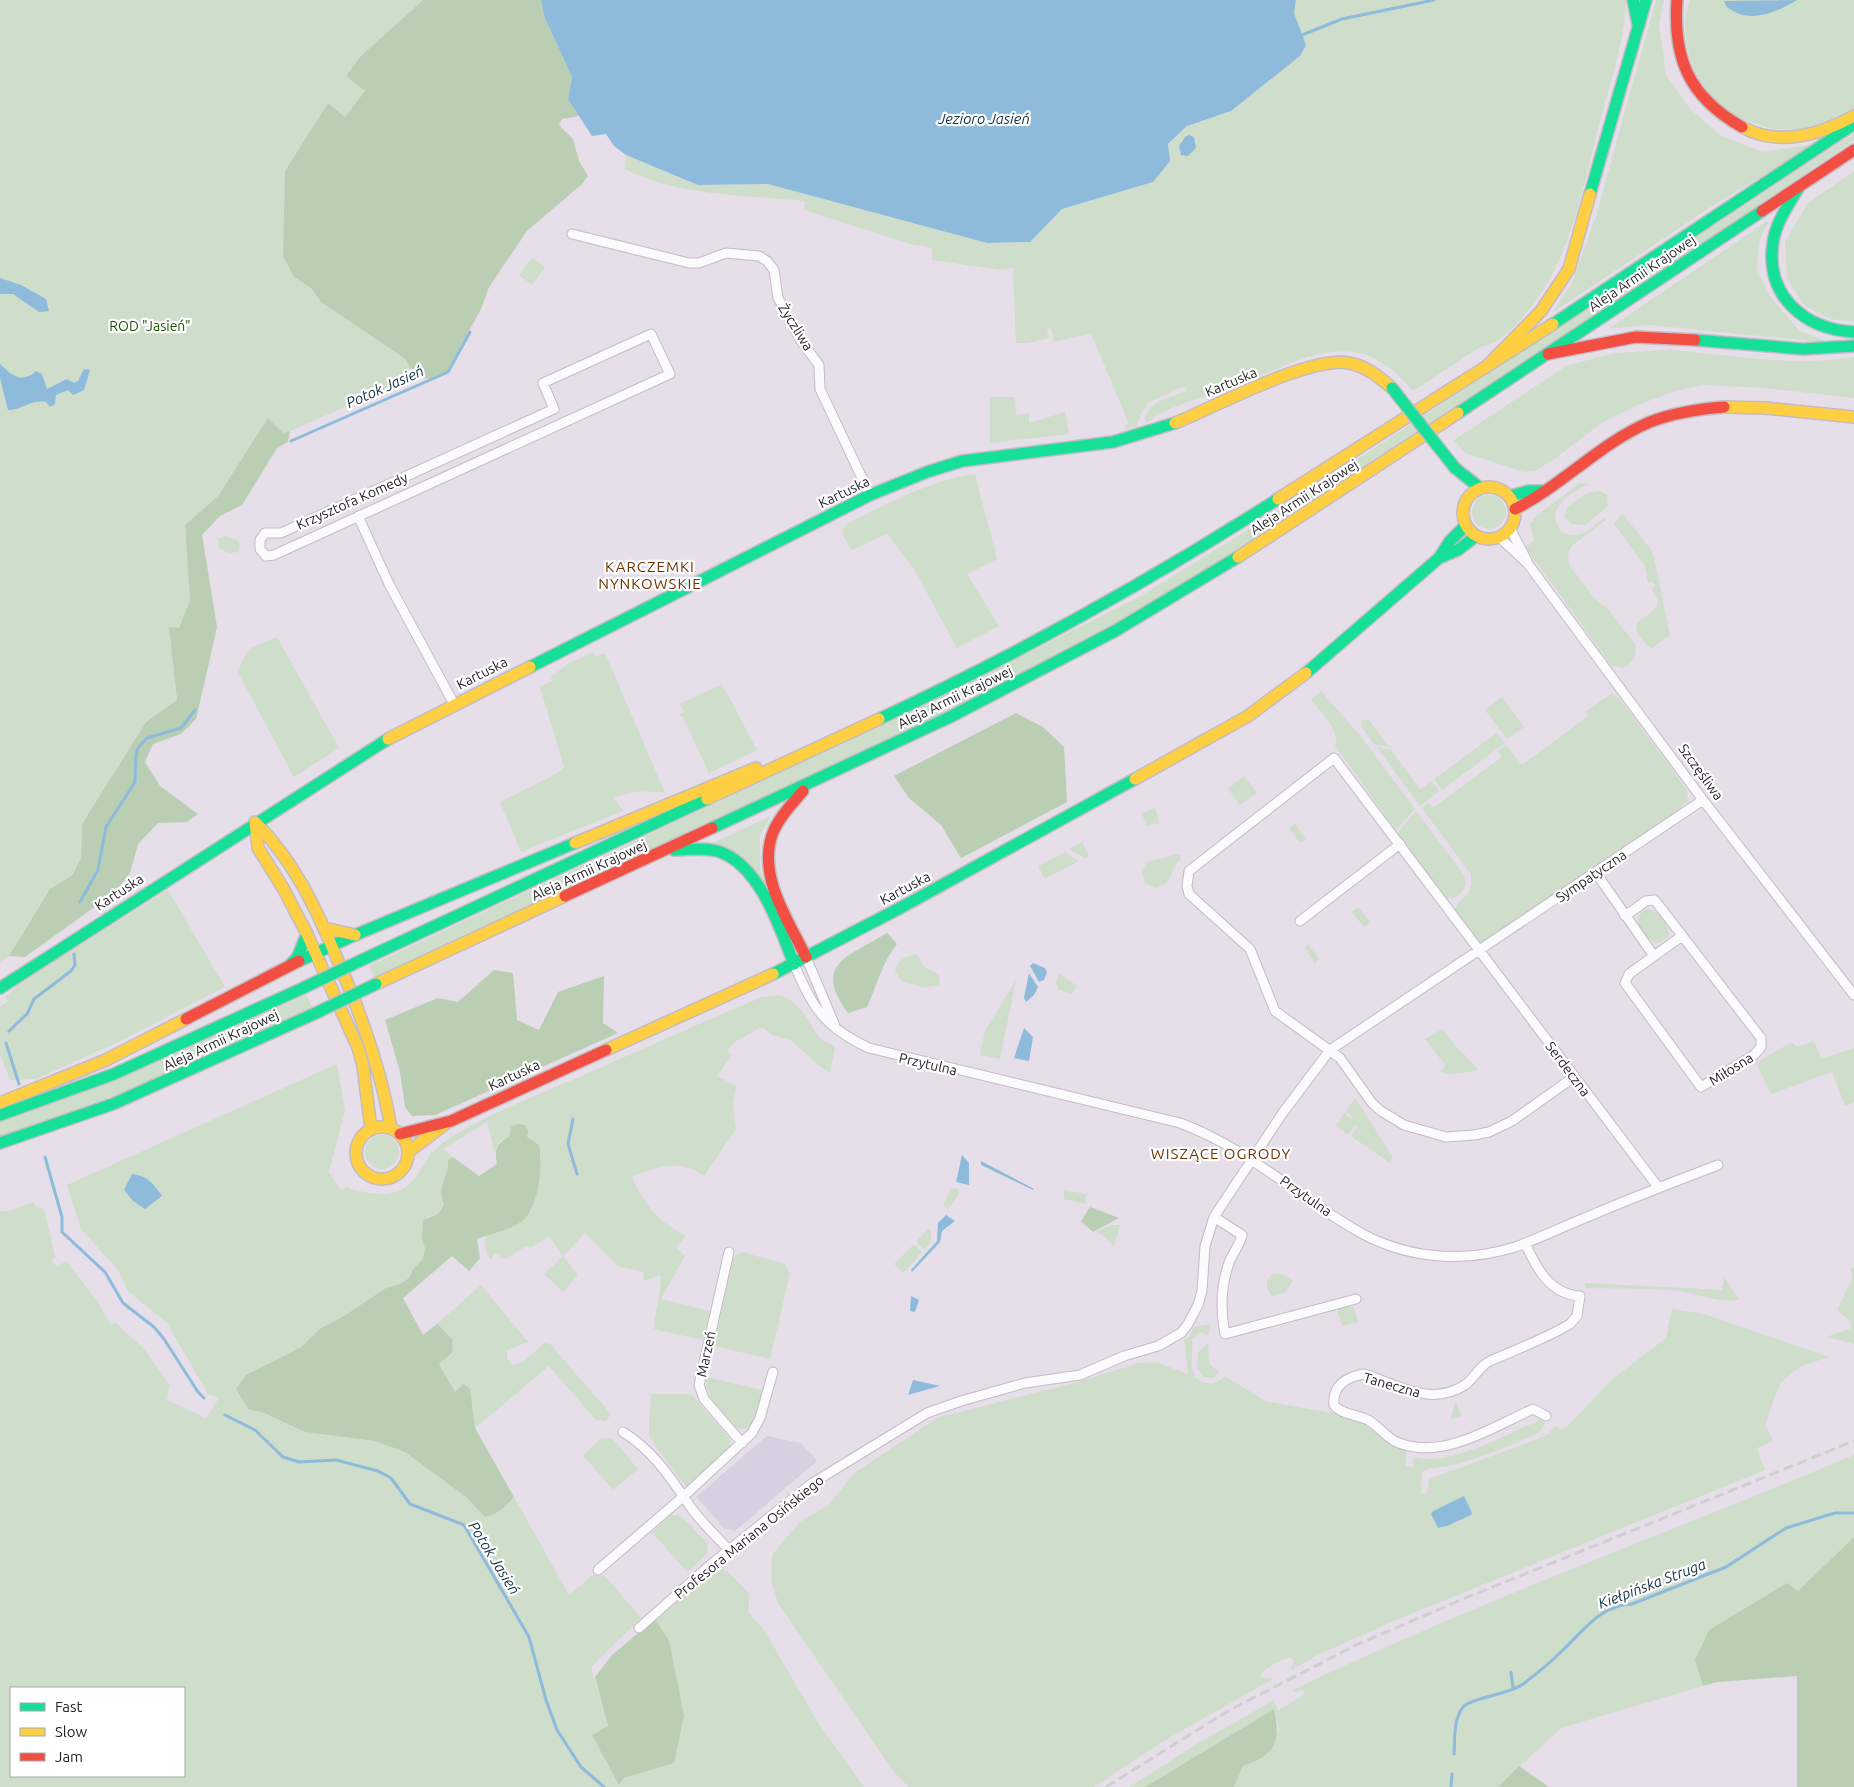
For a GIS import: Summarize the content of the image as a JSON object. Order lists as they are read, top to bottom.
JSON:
{
  "streets": {
    "main road": ["Aleja Armii Krajowej", "Kartuska"],
    "street": [
      "Życzliwa",
      "Krzysztofa Komedy",
      "Szczęśliwa",
      "Sympatyczna",
      "Przytulna",
      "Serdeczna",
      "Miłosna",
      "Marzeń",
      "Taneczna",
      "Profesora Mariana Osińskiego"
    ]
  },
  "crossings": [
    ["Życzliwa", "Kartuska"],
    ["Kartuska", "Krzysztofa Komedy"],
    ["Kartuska", "Szczęśliwa"],
    ["Kartuska", "Przytulna"],
    ["Szczęśliwa", "Sympatyczna"],
    ["Sympatyczna", "Przytulna"],
    ["Sympatyczna", "Serdeczna"],
    ["Przytulna", "Serdeczna"],
    ["Przytulna", "Taneczna"]
  ],
  "districts": ["KARCZEMKI NYNKOWSKIE", "WISZĄCE OGRODY"],
  "water": ["Jezioro Jasień", "Potok Jasień", "Kiełpińska Struga"],
  "parks": ["ROD \"Jasień\""],
  "legend": ["Fast", "Slow", "Jam"]
}
